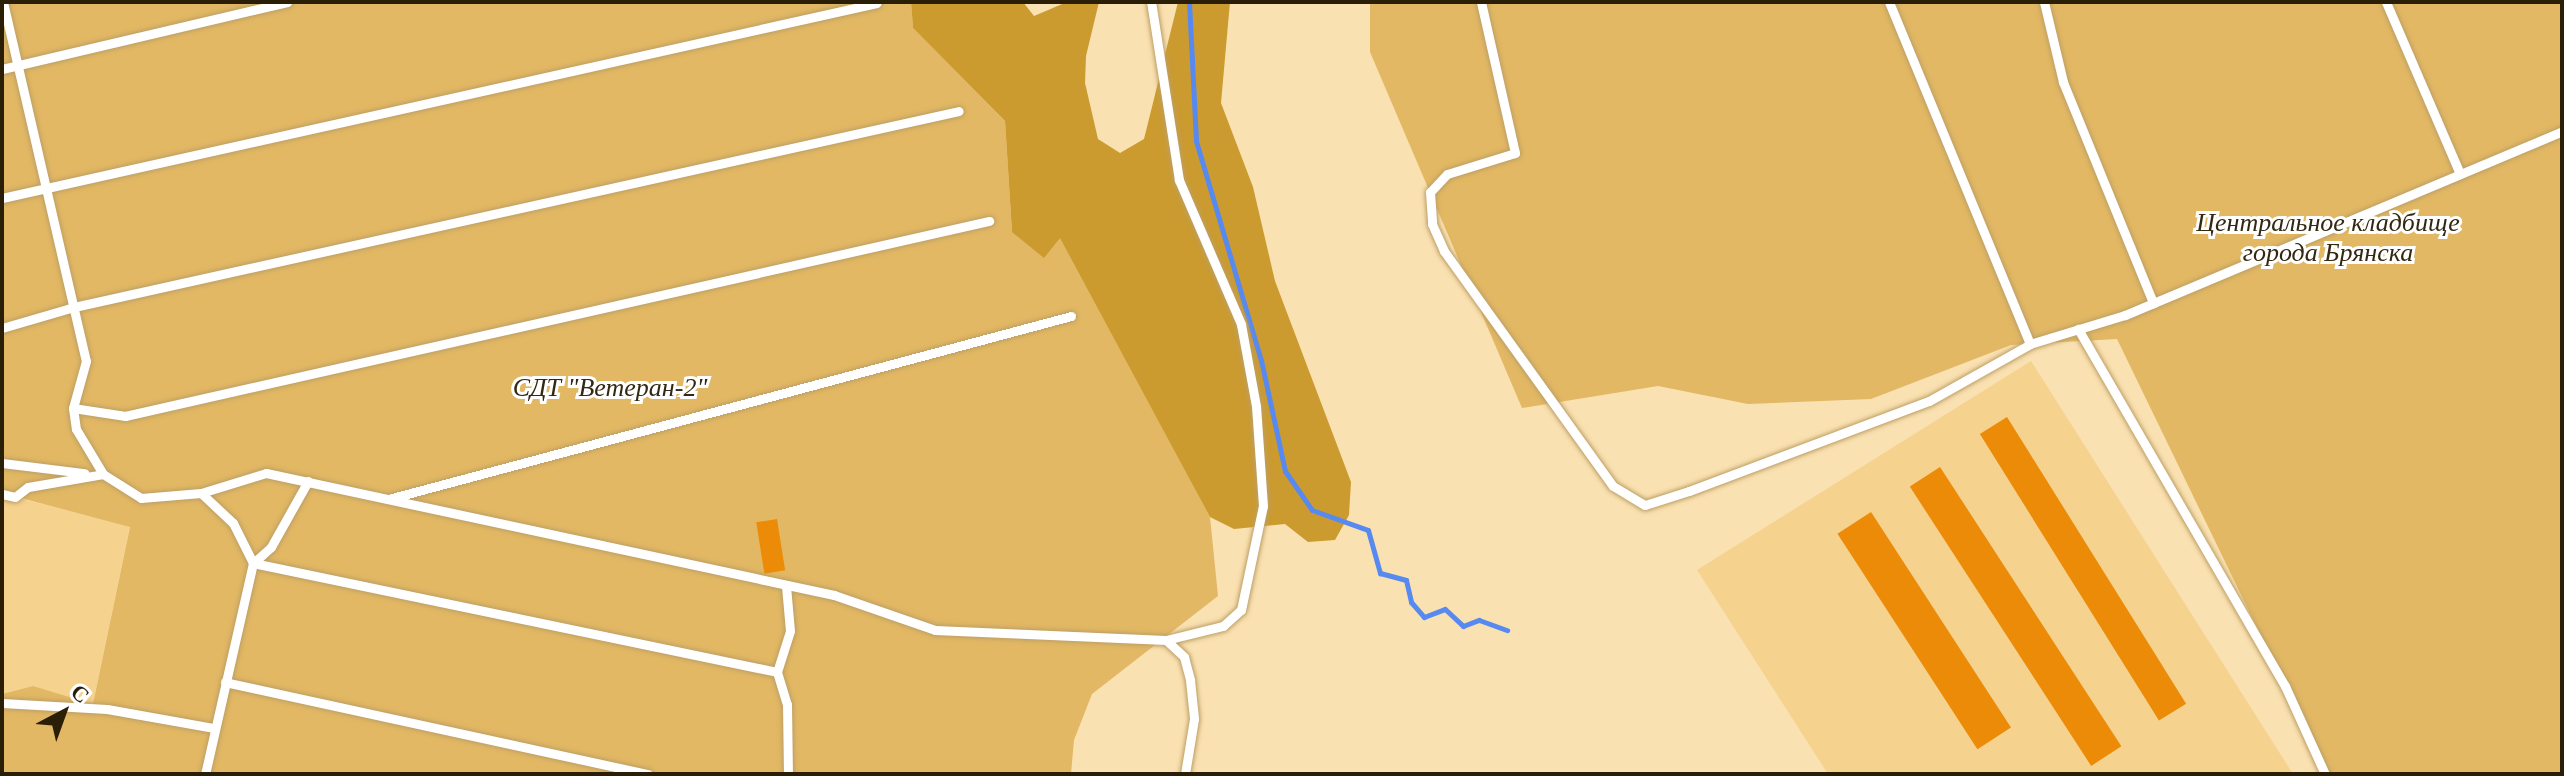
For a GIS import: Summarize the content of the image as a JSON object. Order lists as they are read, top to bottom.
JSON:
{
  "parks": ["Центральное кладбище города Брянска", "СДТ \"Ветеран-2\""],
  "north": "top right"
}
